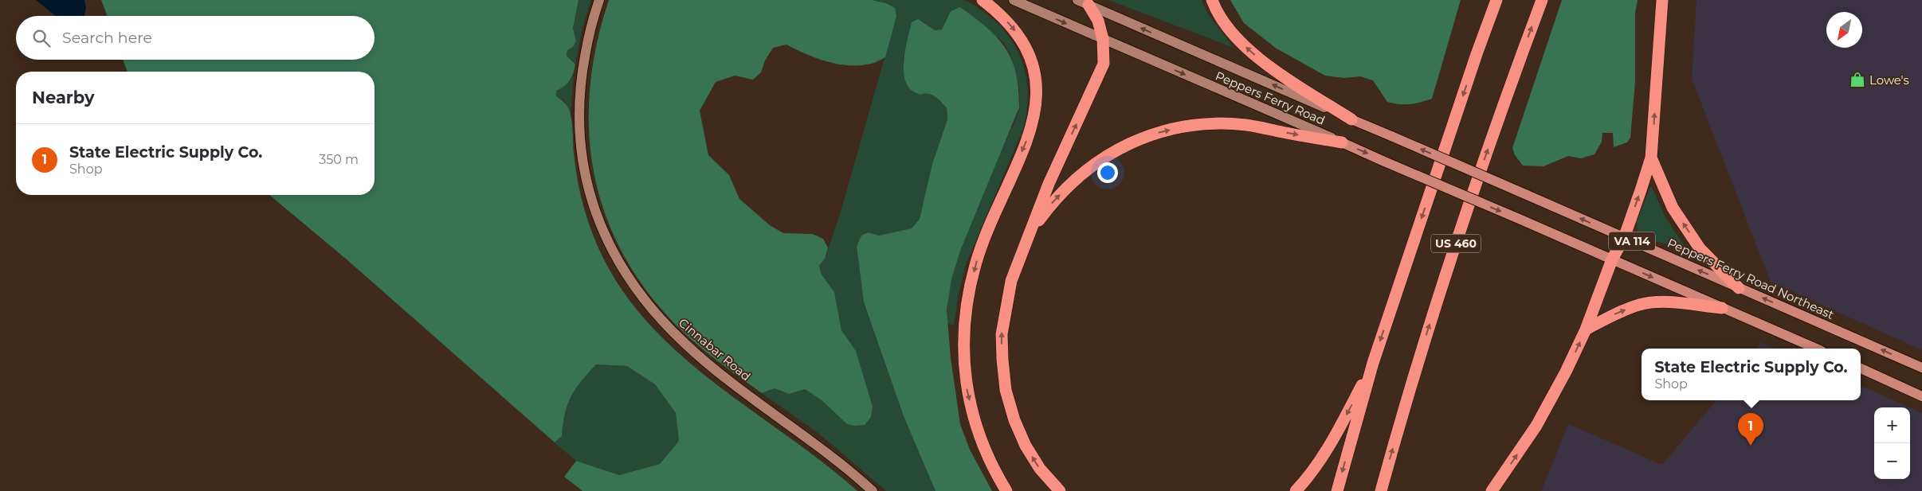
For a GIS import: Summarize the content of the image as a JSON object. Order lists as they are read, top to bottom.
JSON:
{
  "streets": {
    "highway": ["US 460"],
    "main road": ["Peppers Ferry Road", "VA 114", "Peppers Ferry Road Northeast"],
    "street": ["Cinnabar Road"]
  },
  "crossings": [
    ["Peppers Ferry Road", "VA 114"],
    ["Peppers Ferry Road", "Peppers Ferry Road Northeast"]
  ],
  "places": {
    "shop": ["Lowe's"]
  },
  "north": "bottom left",
  "page": {
    "search": "Search here",
    "heading": "Nearby",
    "list": [
      {
        "mark": "1",
        "name": "State Electric Supply Co.",
        "note": "Shop",
        "value": "350 m"
      }
    ],
    "popup": ["State Electric Supply Co.", "Shop"],
    "map_buttons": ["+", "−"],
    "pins": "1"
  }
}
